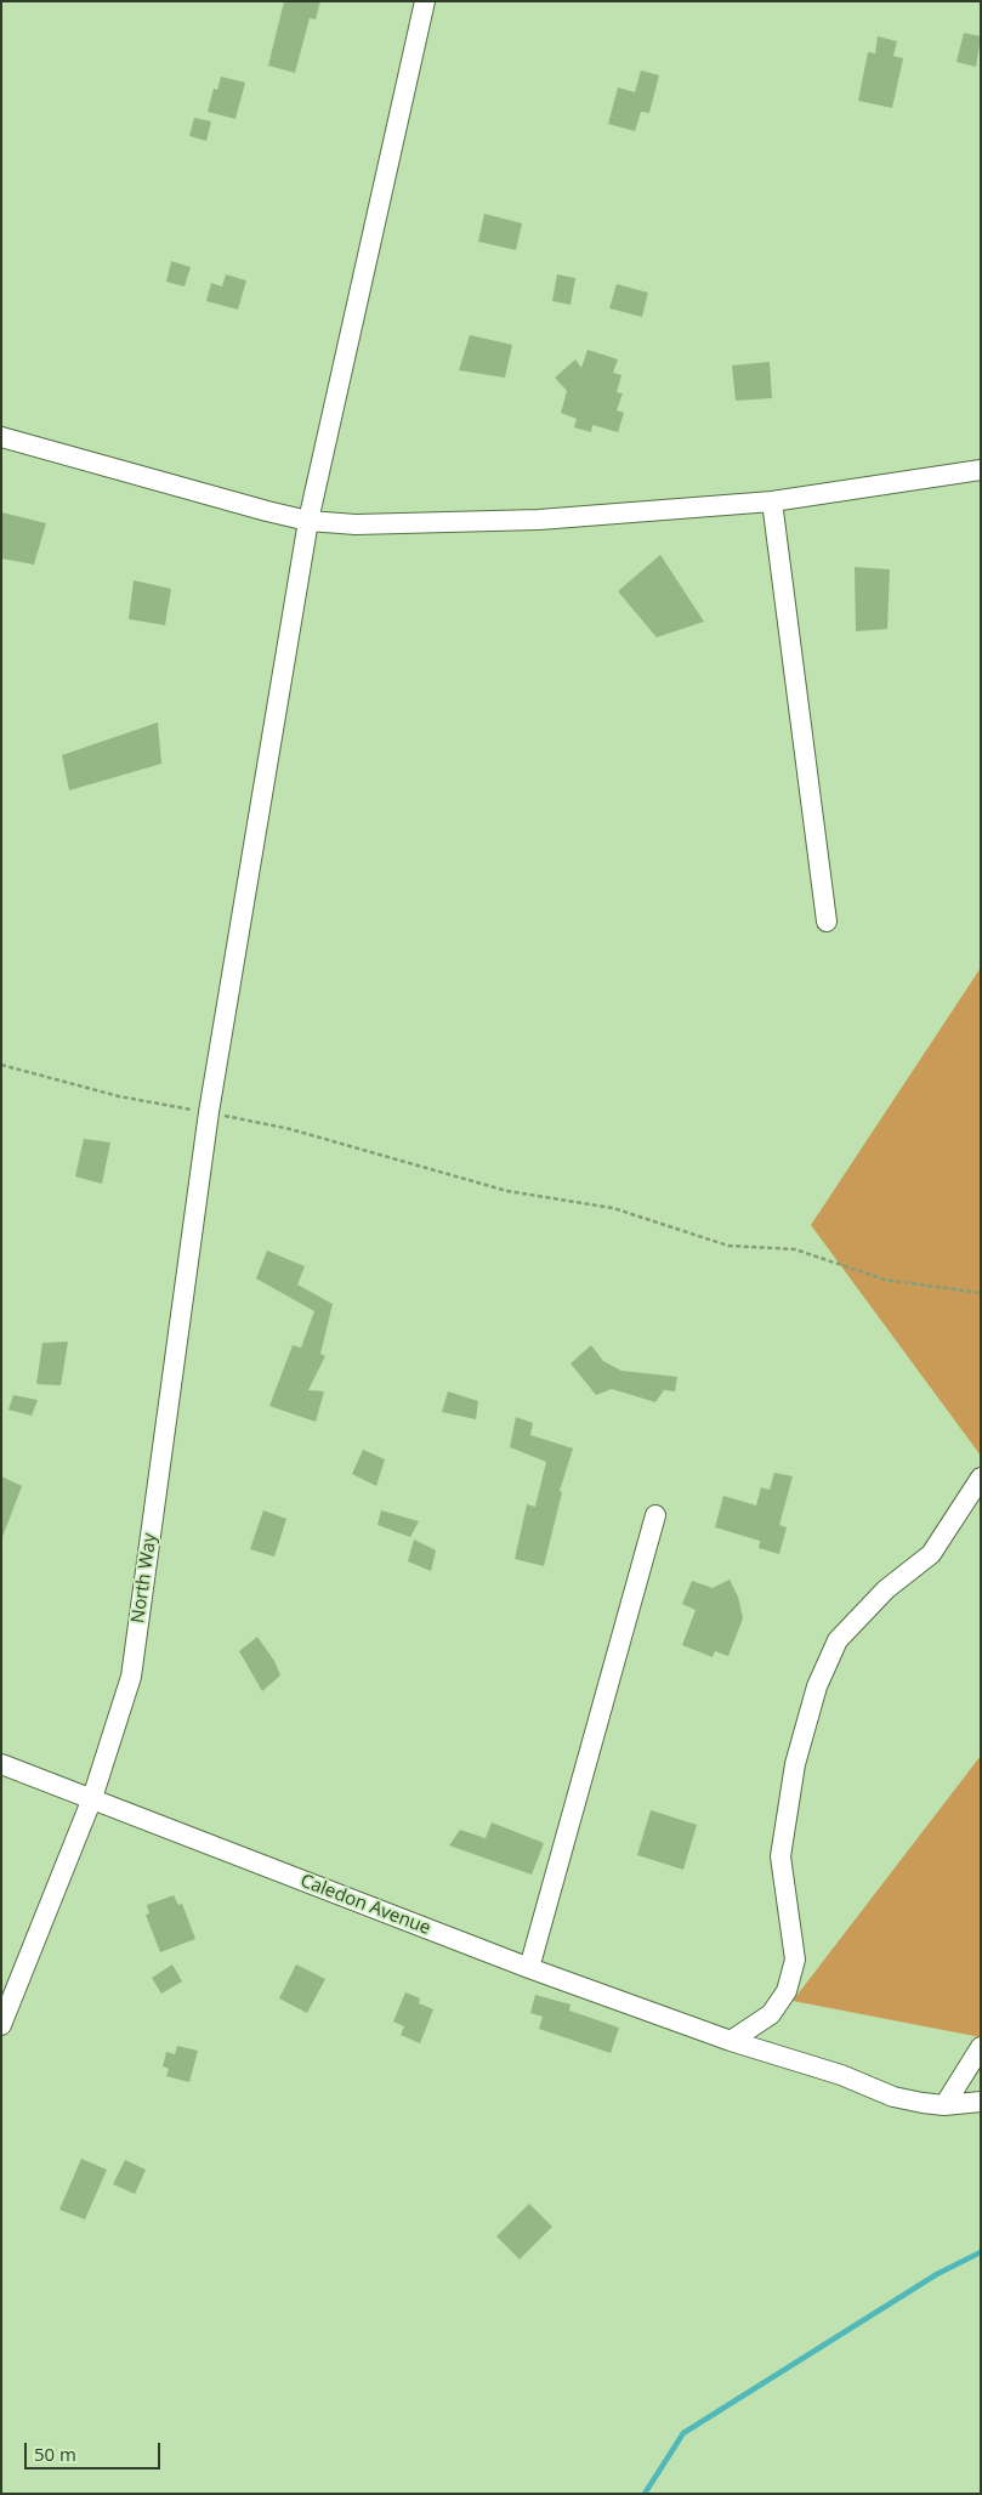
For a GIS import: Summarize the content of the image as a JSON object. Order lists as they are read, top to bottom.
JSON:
{
  "streets": {
    "street": ["North Way", "Caledon Avenue"]
  },
  "crossings": [
    ["North Way", "Caledon Avenue"]
  ],
  "scale_bar": "50 m"
}
